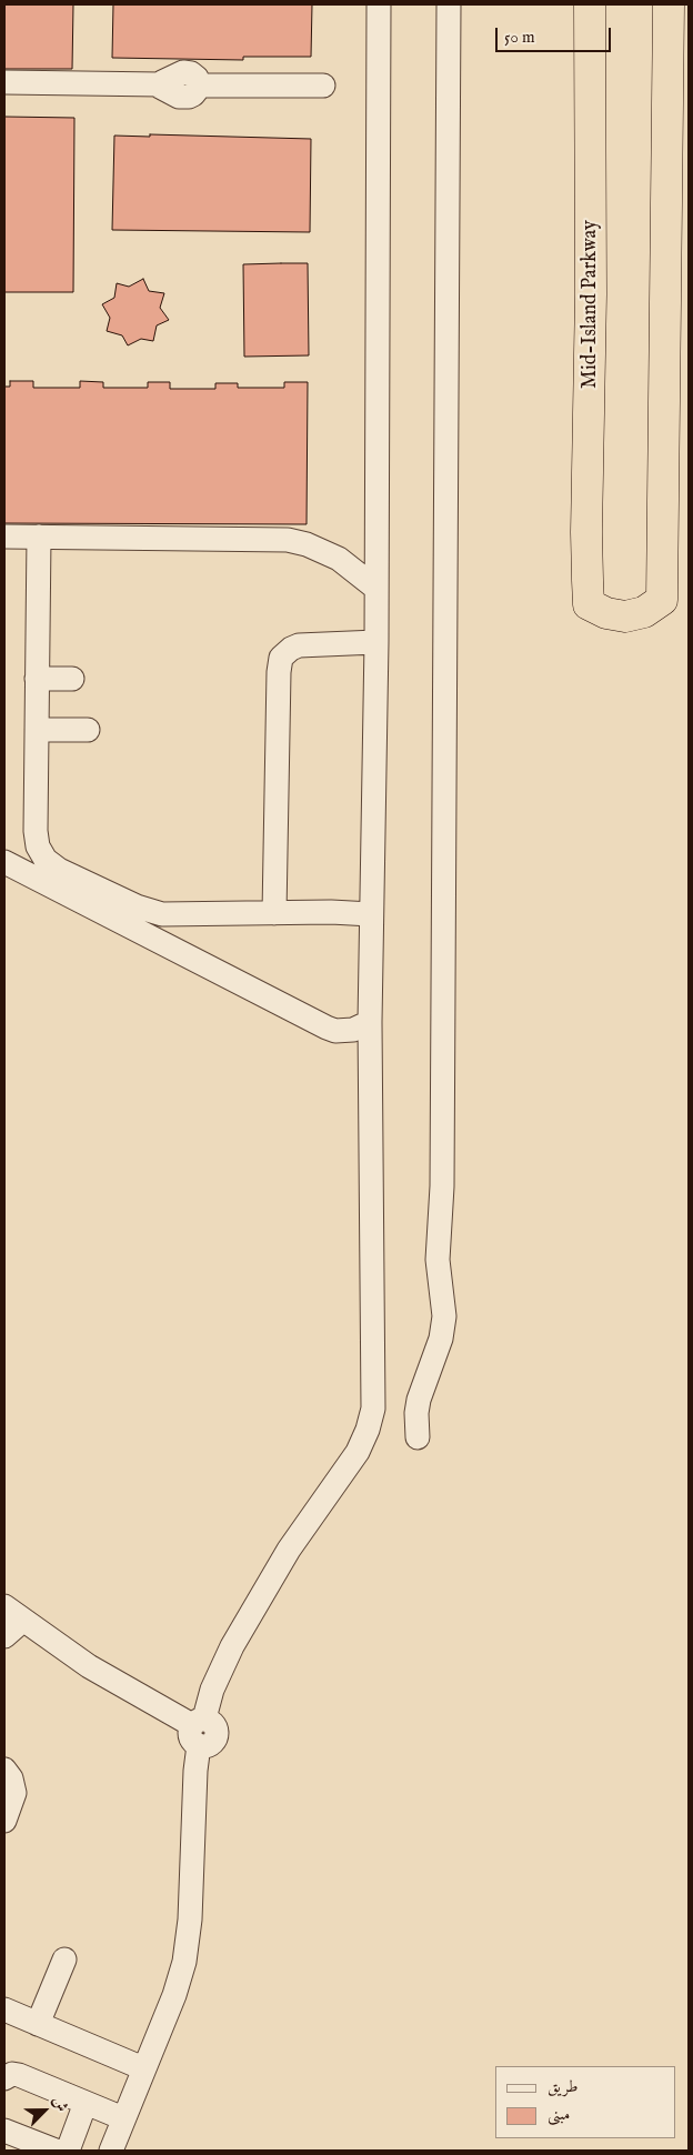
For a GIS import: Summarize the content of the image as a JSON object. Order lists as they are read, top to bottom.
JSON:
{
  "streets": {
    "highway": ["Mid-Island Parkway"]
  },
  "legend": ["طريق", "مبنى"],
  "scale_bar": "50 m",
  "north": "top right"
}
